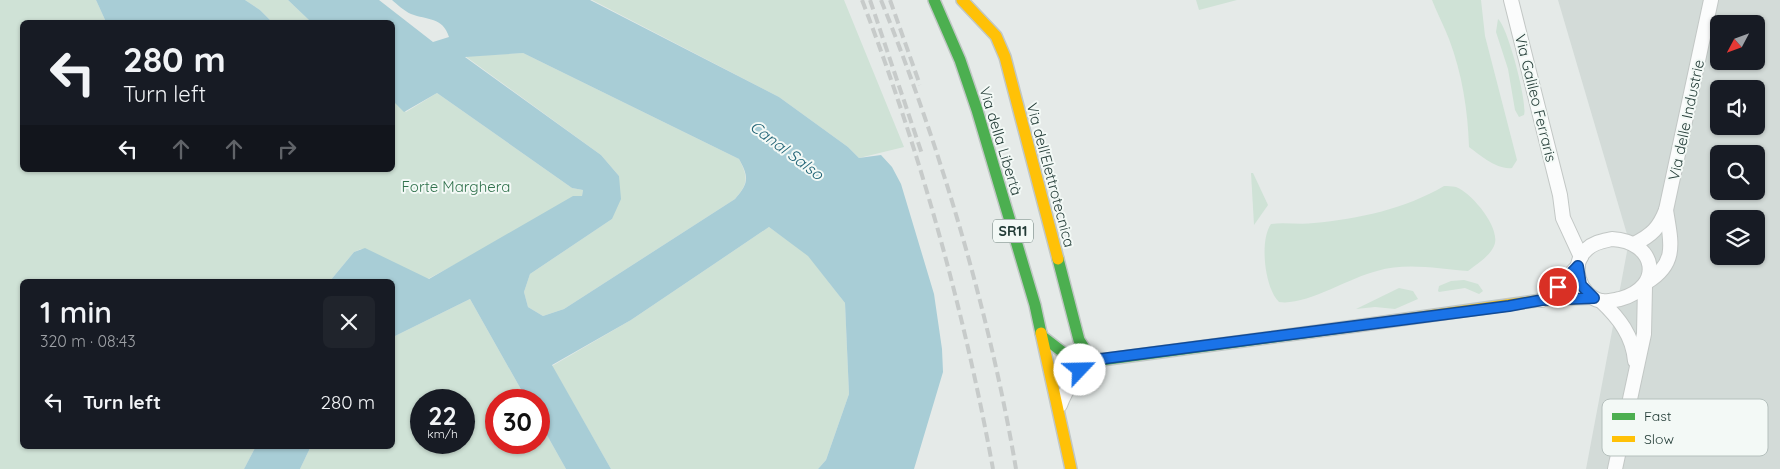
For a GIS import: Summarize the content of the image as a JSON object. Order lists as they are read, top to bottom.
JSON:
{
  "streets": {
    "main road": ["Via della Libertà", "Via dell'Elettrotecnica", "SR11"],
    "street": ["Via Galileo Ferraris", "Via delle Industrie"]
  },
  "crossings": [
    ["Via Galileo Ferraris", "Via delle Industrie"]
  ],
  "water": ["Canal Salso"],
  "parks": ["Forte Marghera"],
  "legend": ["Fast", "Slow"],
  "north": "bottom left",
  "page": {
    "turn": ["280 m", "Turn left"],
    "heading": ["1 min", "320 m · 08:43"],
    "list": [
      {
        "name": "Turn left",
        "value": "280 m"
      }
    ],
    "speed": "22 km/h",
    "limit": "30"
  }
}
